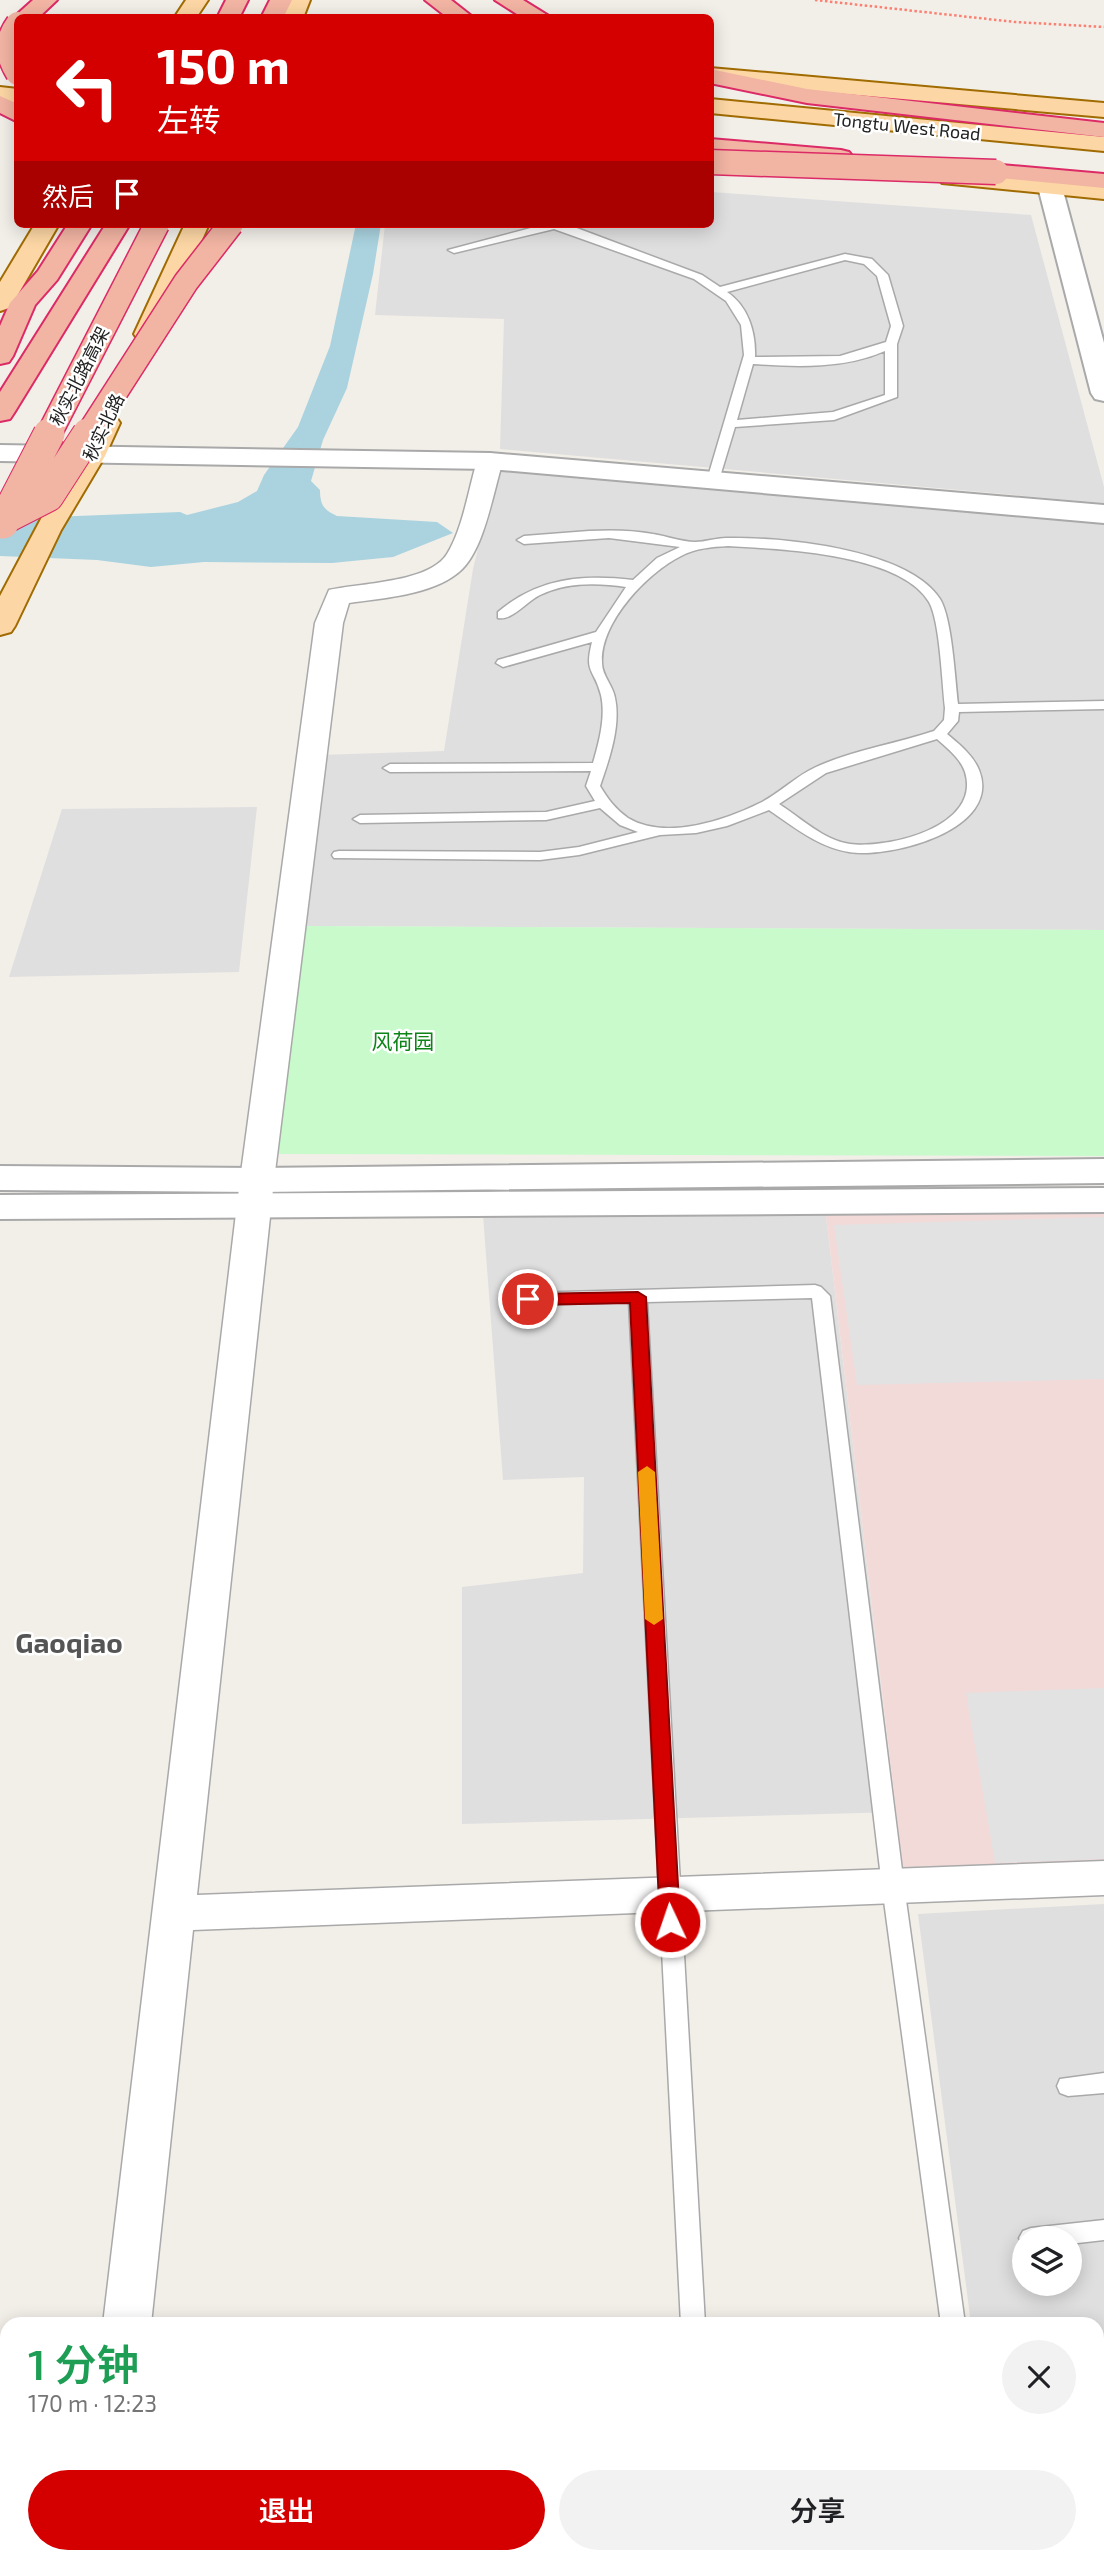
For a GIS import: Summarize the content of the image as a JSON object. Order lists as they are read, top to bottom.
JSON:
{
  "streets": {
    "highway": ["秋实北路高架"],
    "main road": ["Tongtu West Road", "秋实北路"]
  },
  "districts": ["Gaoqiao"],
  "parks": ["风荷园"],
  "page": {
    "turn": ["150 m", "左转"],
    "then": "然后",
    "heading": ["1 分钟", "170 m · 12:23"],
    "buttons": ["退出", "分享"]
  }
}
